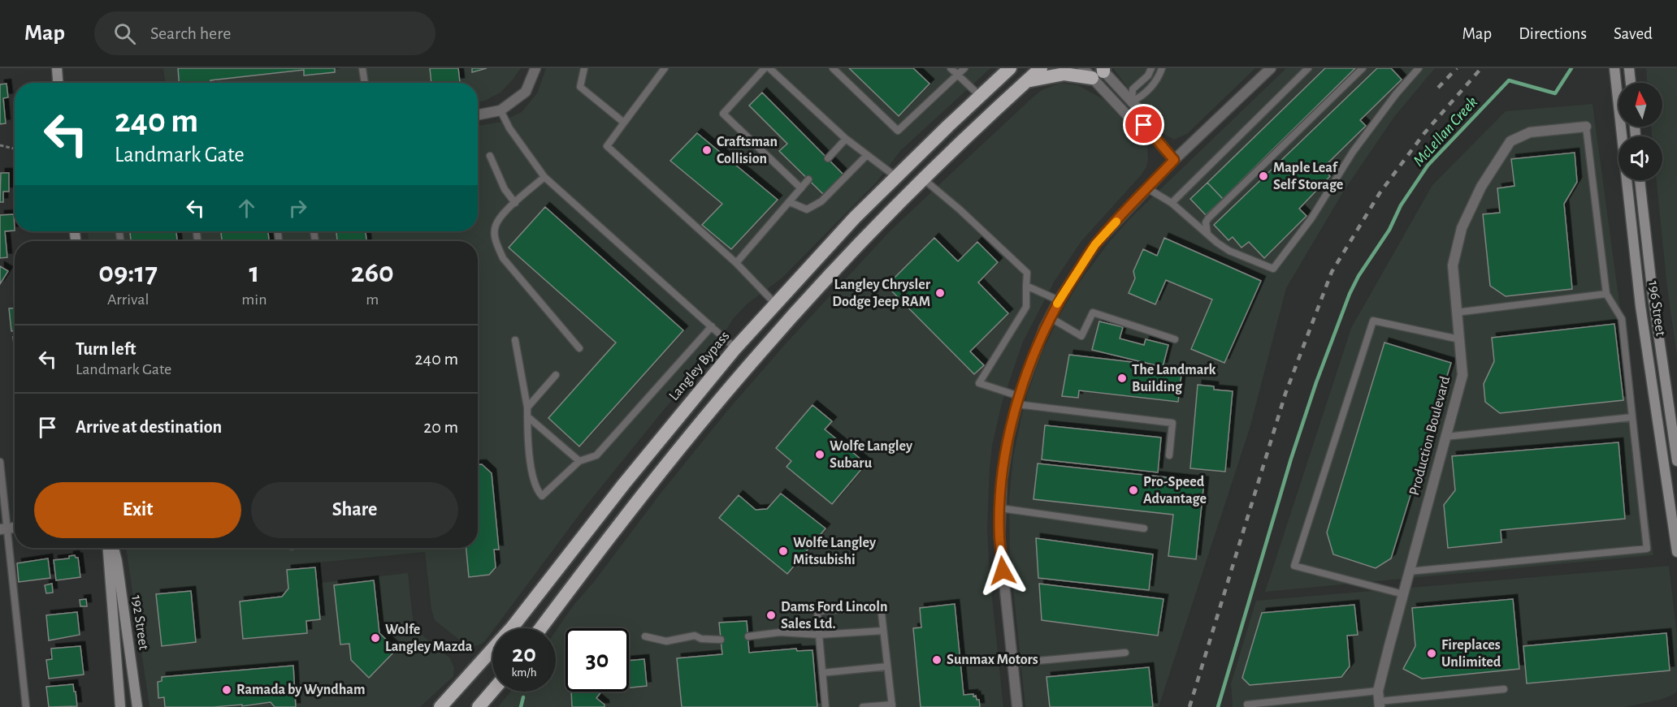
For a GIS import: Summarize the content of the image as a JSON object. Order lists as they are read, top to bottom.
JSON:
{
  "streets": {
    "highway": ["Langley Bypass"],
    "main road": ["196 Street", "192 Street"],
    "street": ["Production Boulevard"]
  },
  "water": ["McLellan Creek"],
  "places": [
    "Craftsman Collision",
    "Maple Leaf Self Storage",
    "Langley Chrysler Dodge Jeep RAM",
    "The Landmark Building",
    "Wolfe Langley Subaru",
    "Pro-Speed Advantage",
    "Wolfe Langley Mitsubishi",
    "Dams Ford Lincoln Sales Ltd.",
    "Wolfe Langley Mazda",
    "Fireplaces Unlimited",
    "Sunmax Motors",
    "Ramada by Wyndham"
  ],
  "north": "top",
  "page": {
    "header": "Map",
    "search": "Search here",
    "nav": ["Map", "Directions", "Saved"],
    "turn": ["240 m", "Landmark Gate"],
    "eta": [
      "09:17",
      "Arrival",
      "1",
      "min",
      "260",
      "m"
    ],
    "list": [
      {
        "name": "Turn left",
        "note": "Landmark Gate",
        "value": "240 m"
      },
      {
        "name": "Arrive at destination",
        "value": "20 m"
      }
    ],
    "buttons": ["Exit", "Share"],
    "speed": "20 km/h",
    "limit": "30"
  }
}
